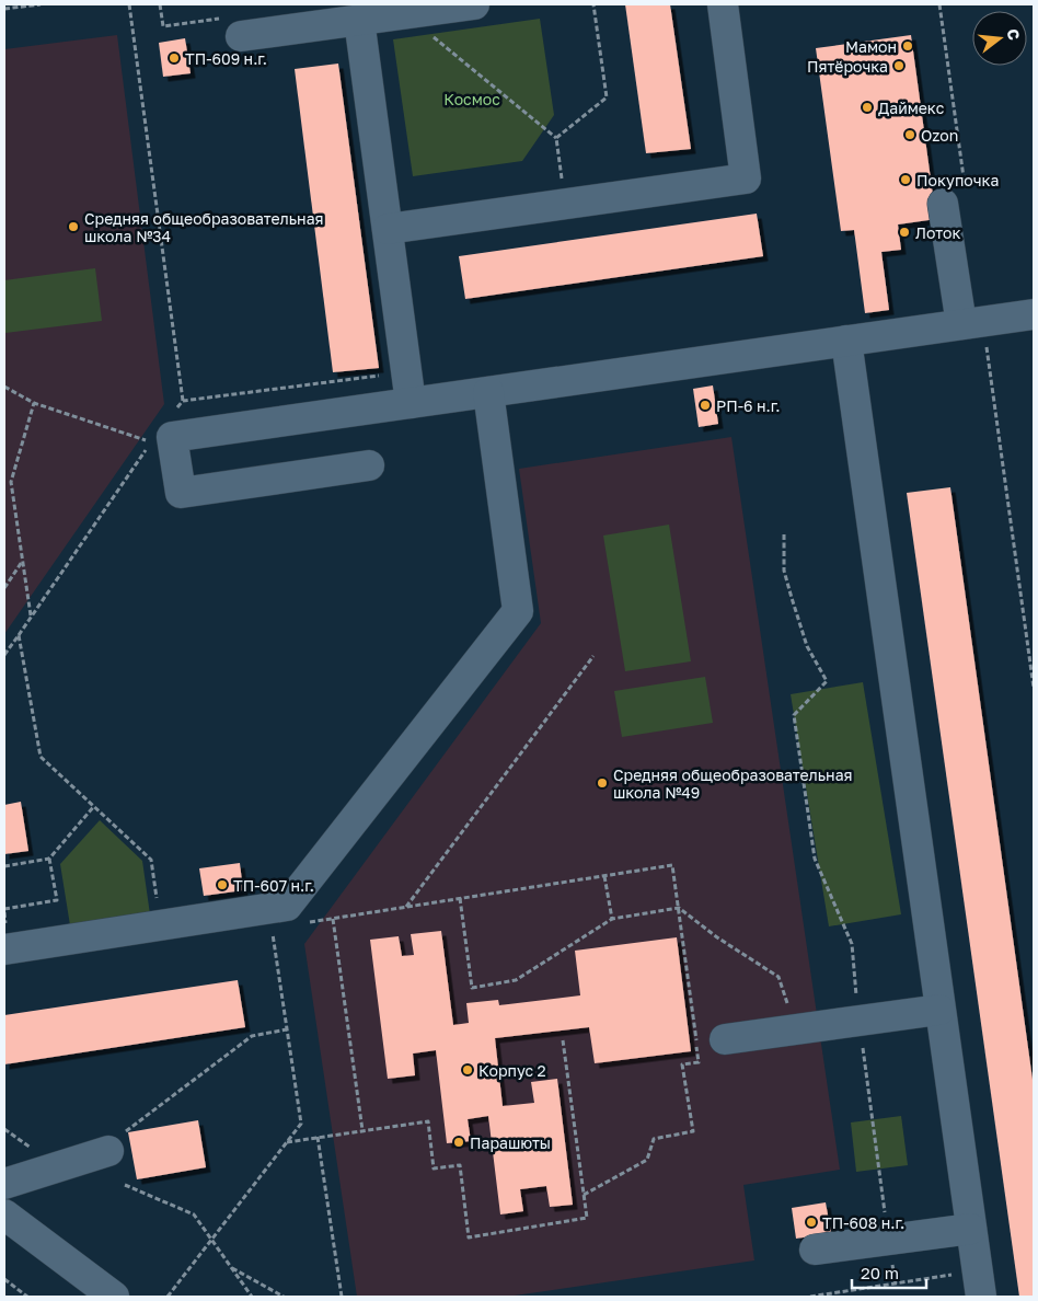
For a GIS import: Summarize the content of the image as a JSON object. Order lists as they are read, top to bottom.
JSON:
{
  "parks": ["Космос"],
  "places": [
    "Мамон",
    "ТП-609 н.г.",
    "Пятёрочка",
    "Даймекс",
    "Ozon",
    "Покупочка",
    "Средняя общеобразовательная школа №34",
    "Лоток",
    "РП-6 н.г.",
    "Средняя общеобразовательная школа №49",
    "ТП-607 н.г.",
    "Корпус 2",
    "Парашюты",
    "ТП-608 н.г."
  ],
  "scale_bar": "20 m",
  "north": "right"
}
